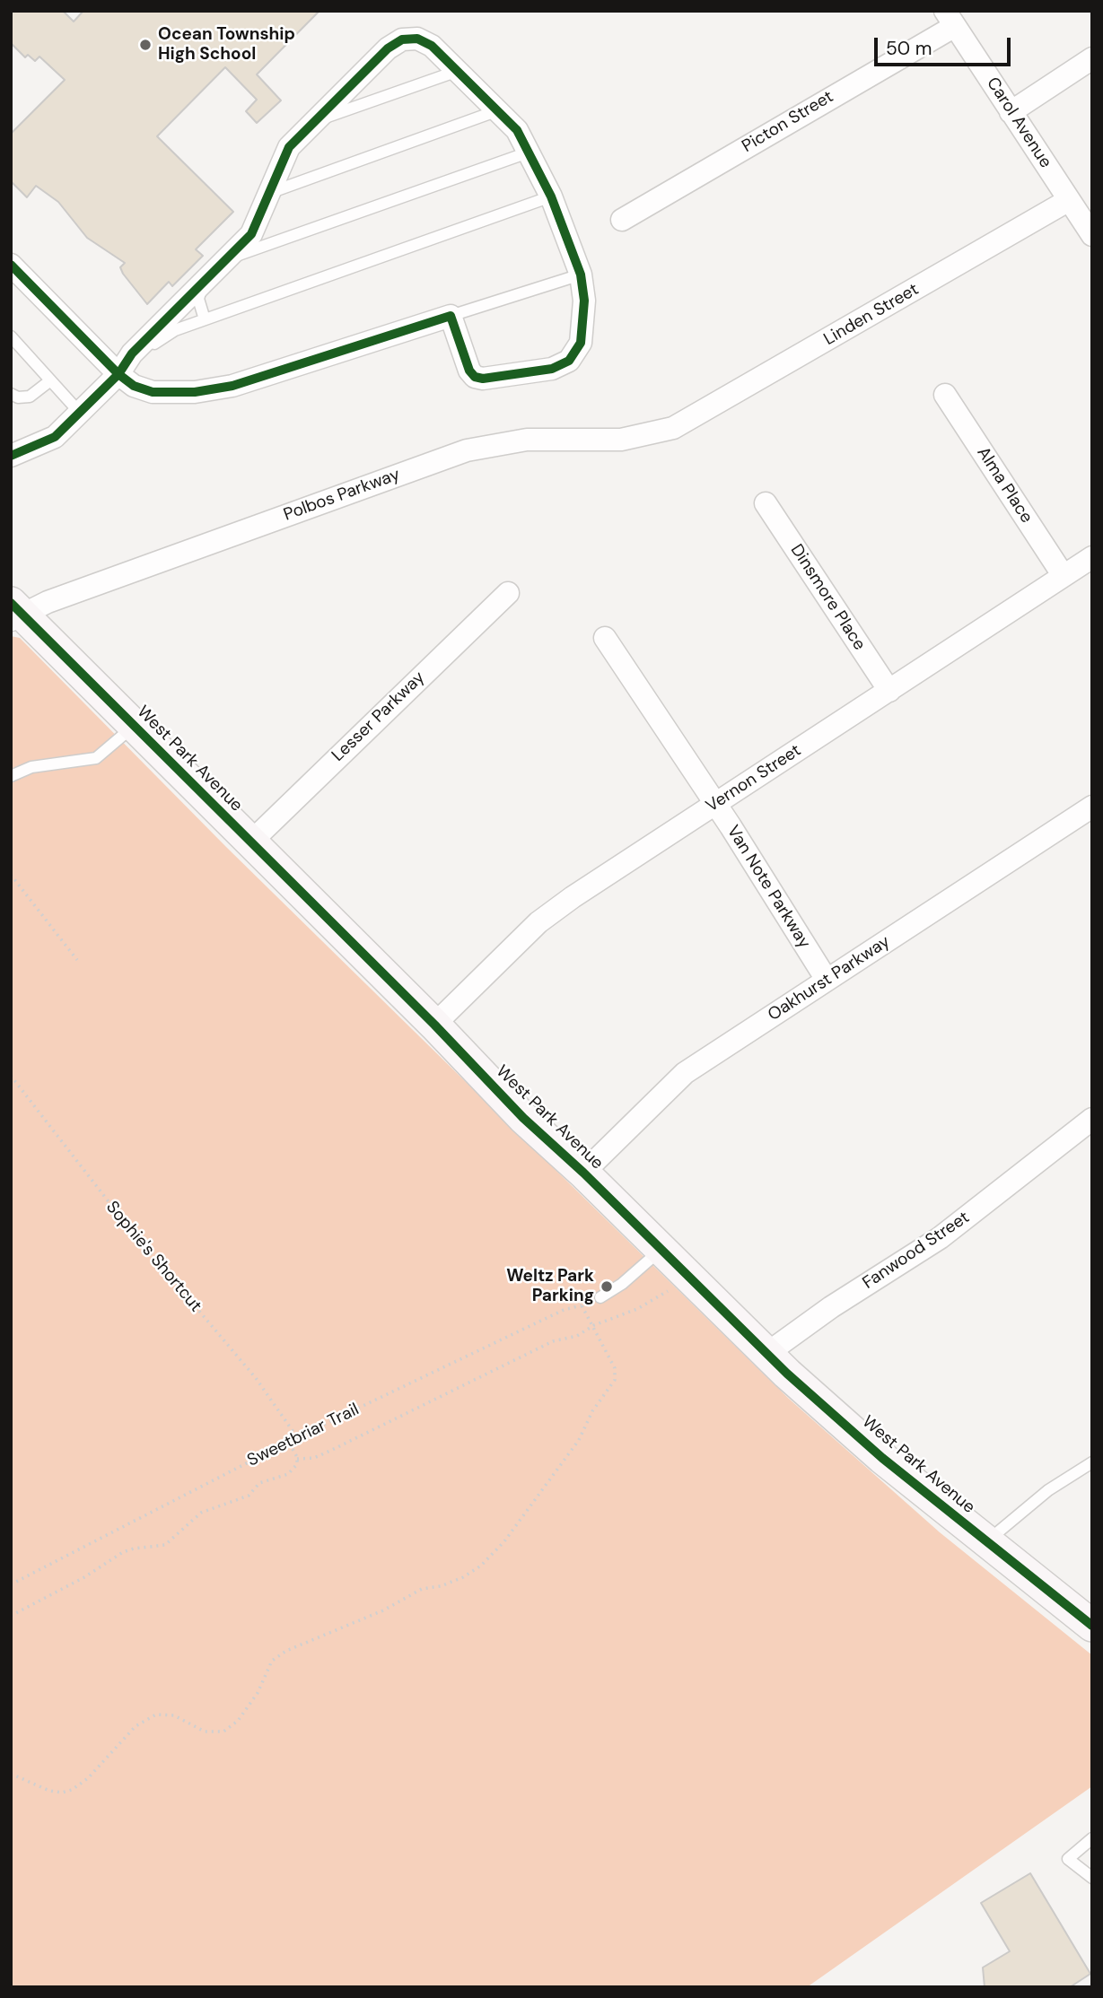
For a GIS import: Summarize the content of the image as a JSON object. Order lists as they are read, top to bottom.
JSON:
{
  "streets": {
    "street": [
      "Picton Street",
      "Carol Avenue",
      "Linden Street",
      "Alma Place",
      "Polbos Parkway",
      "Dinsmore Place",
      "Lesser Parkway",
      "West Park Avenue",
      "Vernon Street",
      "Van Note Parkway",
      "Oakhurst Parkway",
      "Fanwood Street"
    ],
    "path": ["Sophie's Shortcut", "Sweetbriar Trail"]
  },
  "crossings": [
    ["Picton Street", "Carol Avenue"],
    ["Carol Avenue", "Linden Street"],
    ["Linden Street", "Polbos Parkway"],
    ["Alma Place", "Vernon Street"],
    ["Polbos Parkway", "West Park Avenue"],
    ["Dinsmore Place", "Vernon Street"],
    ["Lesser Parkway", "West Park Avenue"],
    ["West Park Avenue", "Vernon Street"],
    ["West Park Avenue", "Oakhurst Parkway"],
    ["West Park Avenue", "Fanwood Street"],
    ["Vernon Street", "Van Note Parkway"],
    ["Van Note Parkway", "Oakhurst Parkway"],
    ["Sophie's Shortcut", "Sweetbriar Trail"]
  ],
  "places": ["Ocean Township High School", "Weltz Park Parking"],
  "scale_bar": "50 m"
}
